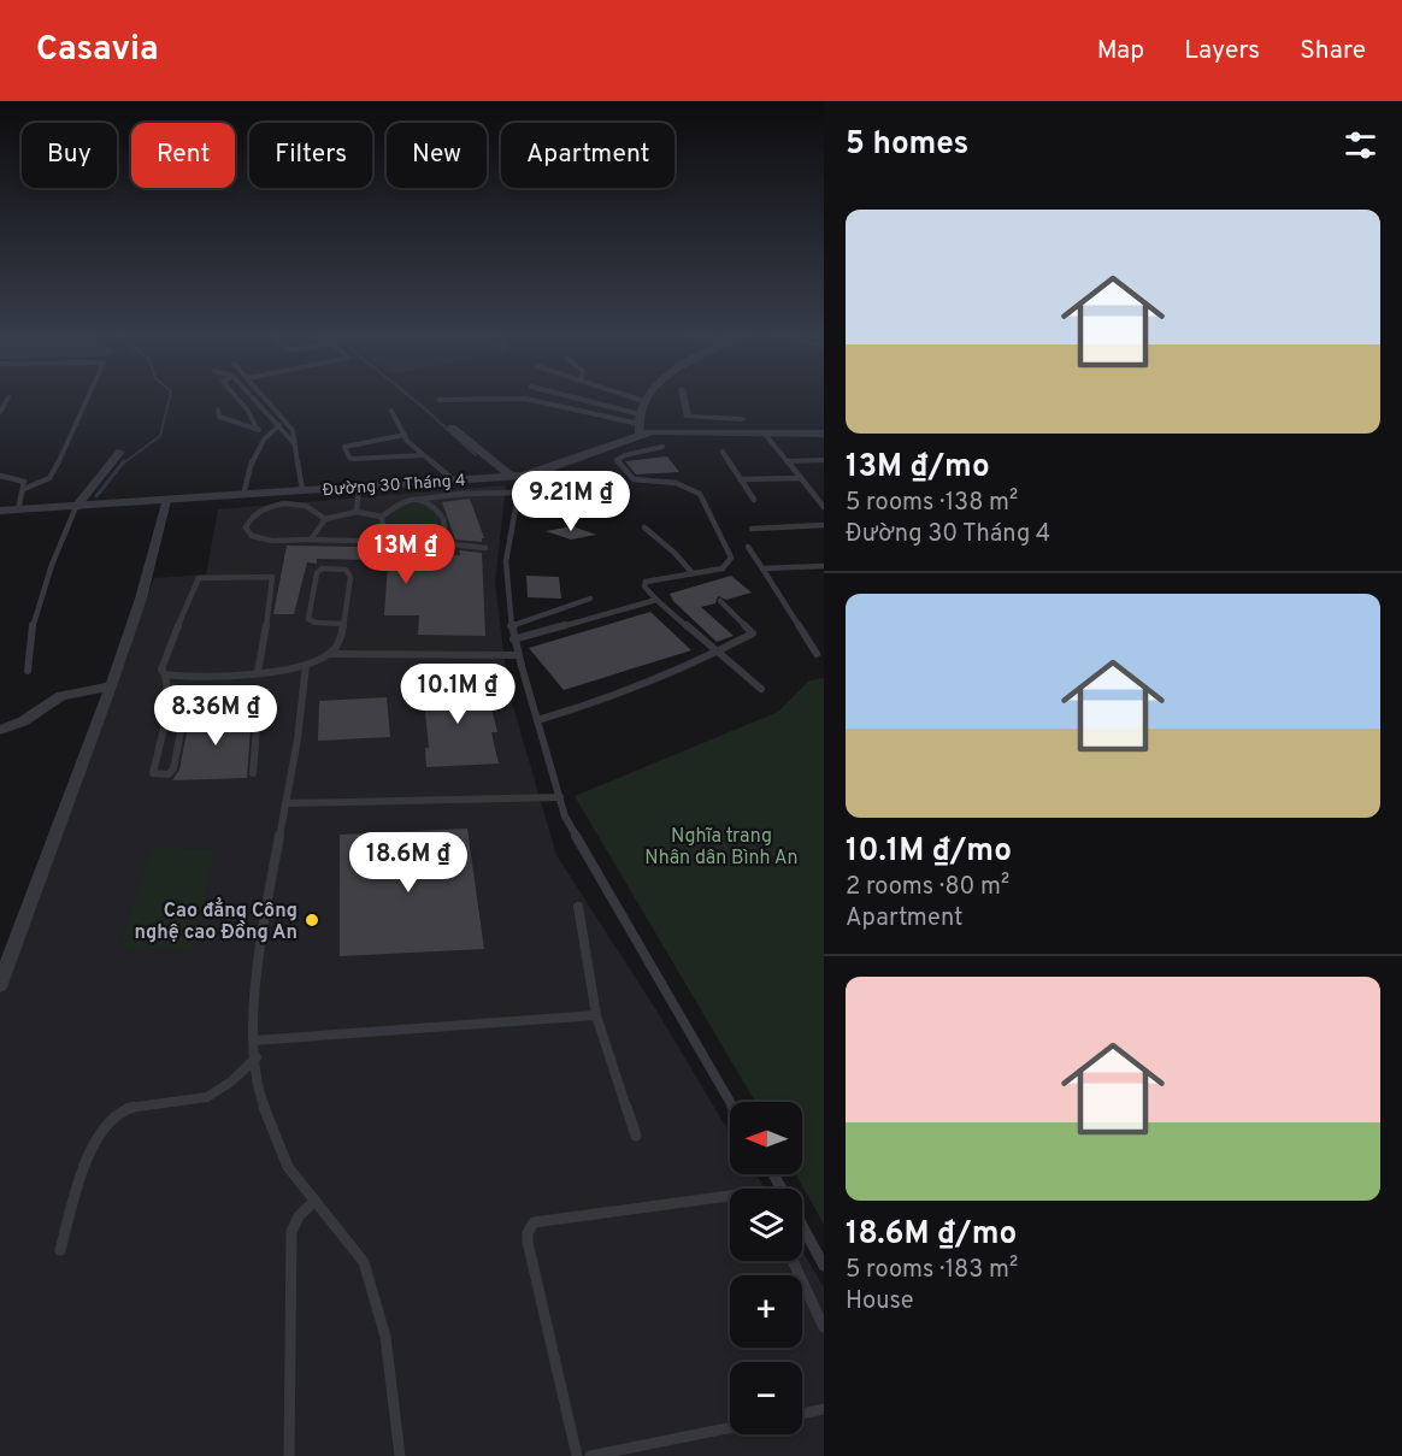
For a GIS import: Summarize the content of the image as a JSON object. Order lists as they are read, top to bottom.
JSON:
{
  "streets": {
    "street": ["Đường 30 Tháng 4"]
  },
  "parks": ["Nghĩa trang Nhân dân Bình An"],
  "places": ["Cao đẳng Công nghệ cao Đồng An"],
  "north": "left",
  "page": {
    "header": "Casavia",
    "nav": ["Map", "Layers", "Share"],
    "heading": "5 homes",
    "chip": [
      "Buy",
      "Rent",
      "Filters",
      "New",
      "Apartment"
    ],
    "list": [
      {
        "name": "13M ₫/mo",
        "note": "5 rooms · 138 m² · Đường 30 Tháng 4"
      },
      {
        "name": "10.1M ₫/mo",
        "note": "2 rooms · 80 m² · Apartment"
      },
      {
        "name": "18.6M ₫/mo",
        "note": "5 rooms · 183 m² · House"
      }
    ],
    "price": [
      "9.21M ₫",
      "13M ₫",
      "10.1M ₫",
      "8.36M ₫",
      "18.6M ₫"
    ],
    "map_buttons": ["+", "−"]
  }
}
